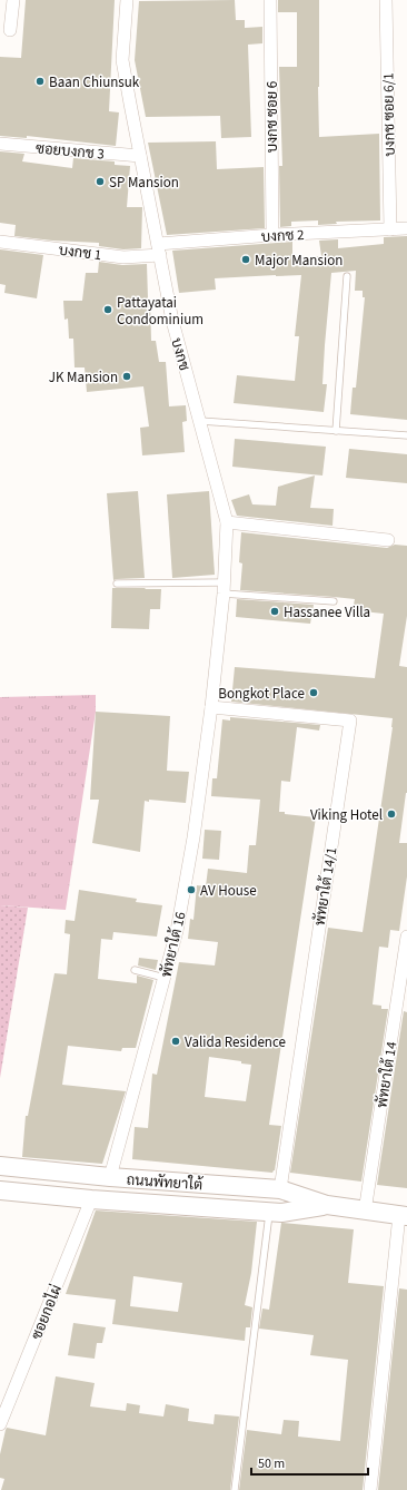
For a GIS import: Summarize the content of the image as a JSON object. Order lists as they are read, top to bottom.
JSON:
{
  "streets": {
    "main road": ["ถนนพัทยาใต้"],
    "street": [
      "บงกช ซอย 6/1",
      "บงกช ซอย 6",
      "ซอยบงกช 3",
      "บงกช 2",
      "บงกช 1",
      "บงกช",
      "พัทยาใต้ 14/1",
      "พัทยาใต้ 16",
      "พัทยาใต้ 14",
      "ซอยกอไผ่"
    ]
  },
  "crossings": [
    ["บงกช ซอย 6/1", "บงกช 2"],
    ["บงกช ซอย 6", "บงกช 2"],
    ["ซอยบงกช 3", "บงกช"],
    ["บงกช 2", "บงกช 1"],
    ["บงกช 2", "บงกช"],
    ["บงกช 1", "บงกช"],
    ["บงกช", "พัทยาใต้ 14/1"],
    ["บงกช", "พัทยาใต้ 16"],
    ["พัทยาใต้ 14/1", "พัทยาใต้ 16"],
    ["พัทยาใต้ 14/1", "ถนนพัทยาใต้"],
    ["พัทยาใต้ 16", "ถนนพัทยาใต้"],
    ["พัทยาใต้ 14", "ถนนพัทยาใต้"],
    ["ถนนพัทยาใต้", "ซอยกอไผ่"]
  ],
  "places": [
    "Baan Chiunsuk",
    "SP Mansion",
    "Major Mansion",
    "Pattayatai Condominium",
    "JK Mansion",
    "Hassanee Villa",
    "Bongkot Place",
    "Viking Hotel",
    "AV House",
    "Valida Residence"
  ],
  "scale_bar": "50 m"
}
